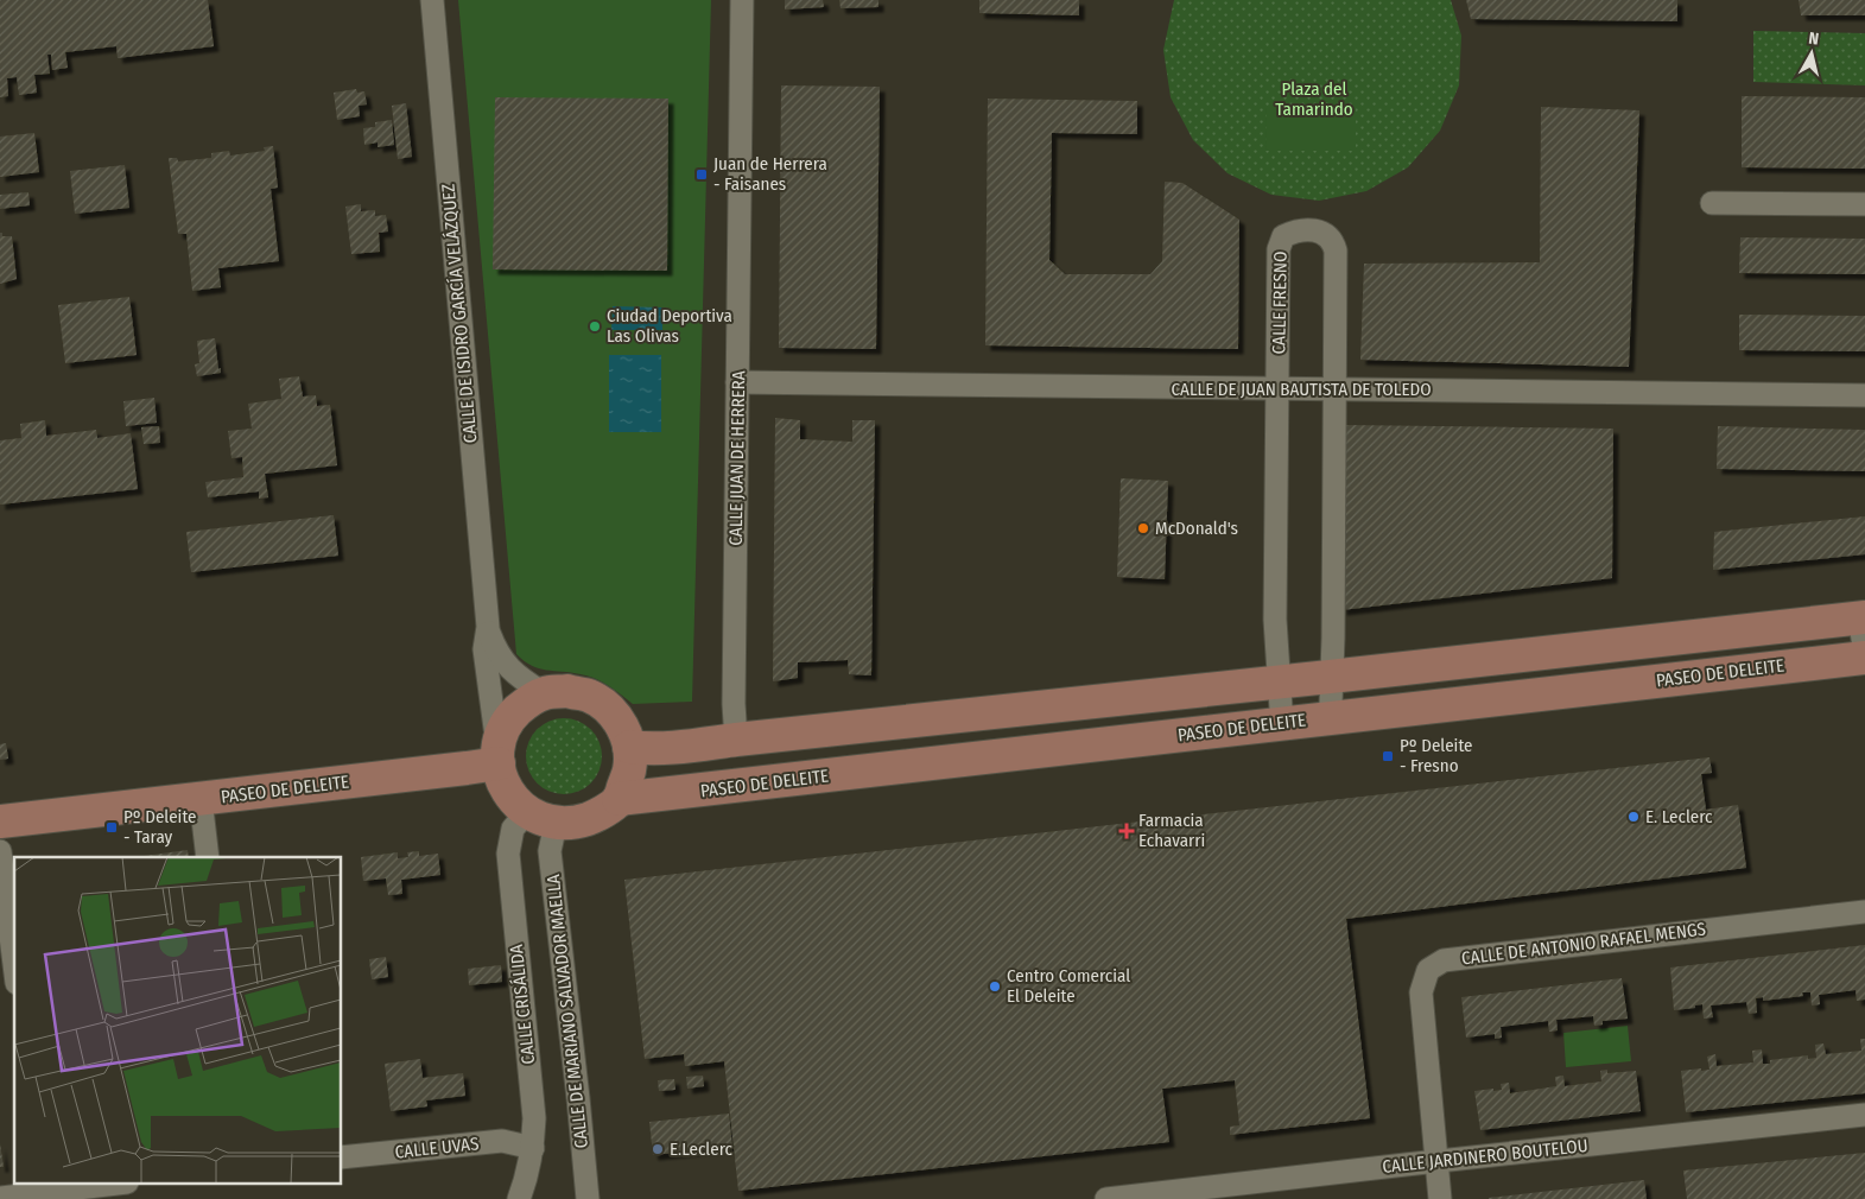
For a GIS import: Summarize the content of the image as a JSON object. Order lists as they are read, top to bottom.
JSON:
{
  "streets": {
    "main road": ["PASEO DE DELEITE"],
    "street": [
      "CALLE FRESNO",
      "CALLE DE ISIDRO GARCÍA VELÁZQUEZ",
      "CALLE DE JUAN BAUTISTA DE TOLEDO",
      "CALLE JUAN DE HERRERA",
      "CALLE DE ANTONIO RAFAEL MENGS",
      "CALLE CRISÁLIDA",
      "CALLE DE MARIANO SALVADOR MAELLA",
      "CALLE UVAS",
      "CALLE JARDINERO BOUTELOU"
    ]
  },
  "crossings": [
    ["CALLE FRESNO", "CALLE DE JUAN BAUTISTA DE TOLEDO"],
    ["CALLE FRESNO", "PASEO DE DELEITE"],
    ["CALLE DE ISIDRO GARCÍA VELÁZQUEZ", "PASEO DE DELEITE"],
    ["CALLE DE ISIDRO GARCÍA VELÁZQUEZ", "CALLE CRISÁLIDA"],
    ["CALLE DE ISIDRO GARCÍA VELÁZQUEZ", "CALLE DE MARIANO SALVADOR MAELLA"],
    ["CALLE DE JUAN BAUTISTA DE TOLEDO", "CALLE JUAN DE HERRERA"],
    ["PASEO DE DELEITE", "CALLE CRISÁLIDA"],
    ["PASEO DE DELEITE", "CALLE DE MARIANO SALVADOR MAELLA"],
    ["CALLE DE ANTONIO RAFAEL MENGS", "CALLE JARDINERO BOUTELOU"],
    ["CALLE CRISÁLIDA", "CALLE DE MARIANO SALVADOR MAELLA"],
    ["CALLE CRISÁLIDA", "CALLE UVAS"]
  ],
  "parks": ["Plaza del Tamarindo"],
  "places": {
    "transit": ["Juan de Herrera - Faisanes", "Pº Deleite - Fresno", "Pº Deleite - Taray"],
    "other": [
      "Ciudad Deportiva Las Olivas",
      "McDonald's",
      "E. Leclerc",
      "Centro Comercial El Deleite",
      "E.Leclerc"
    ],
    "health": ["Farmacia Echavarri"]
  },
  "north": "top"
}
